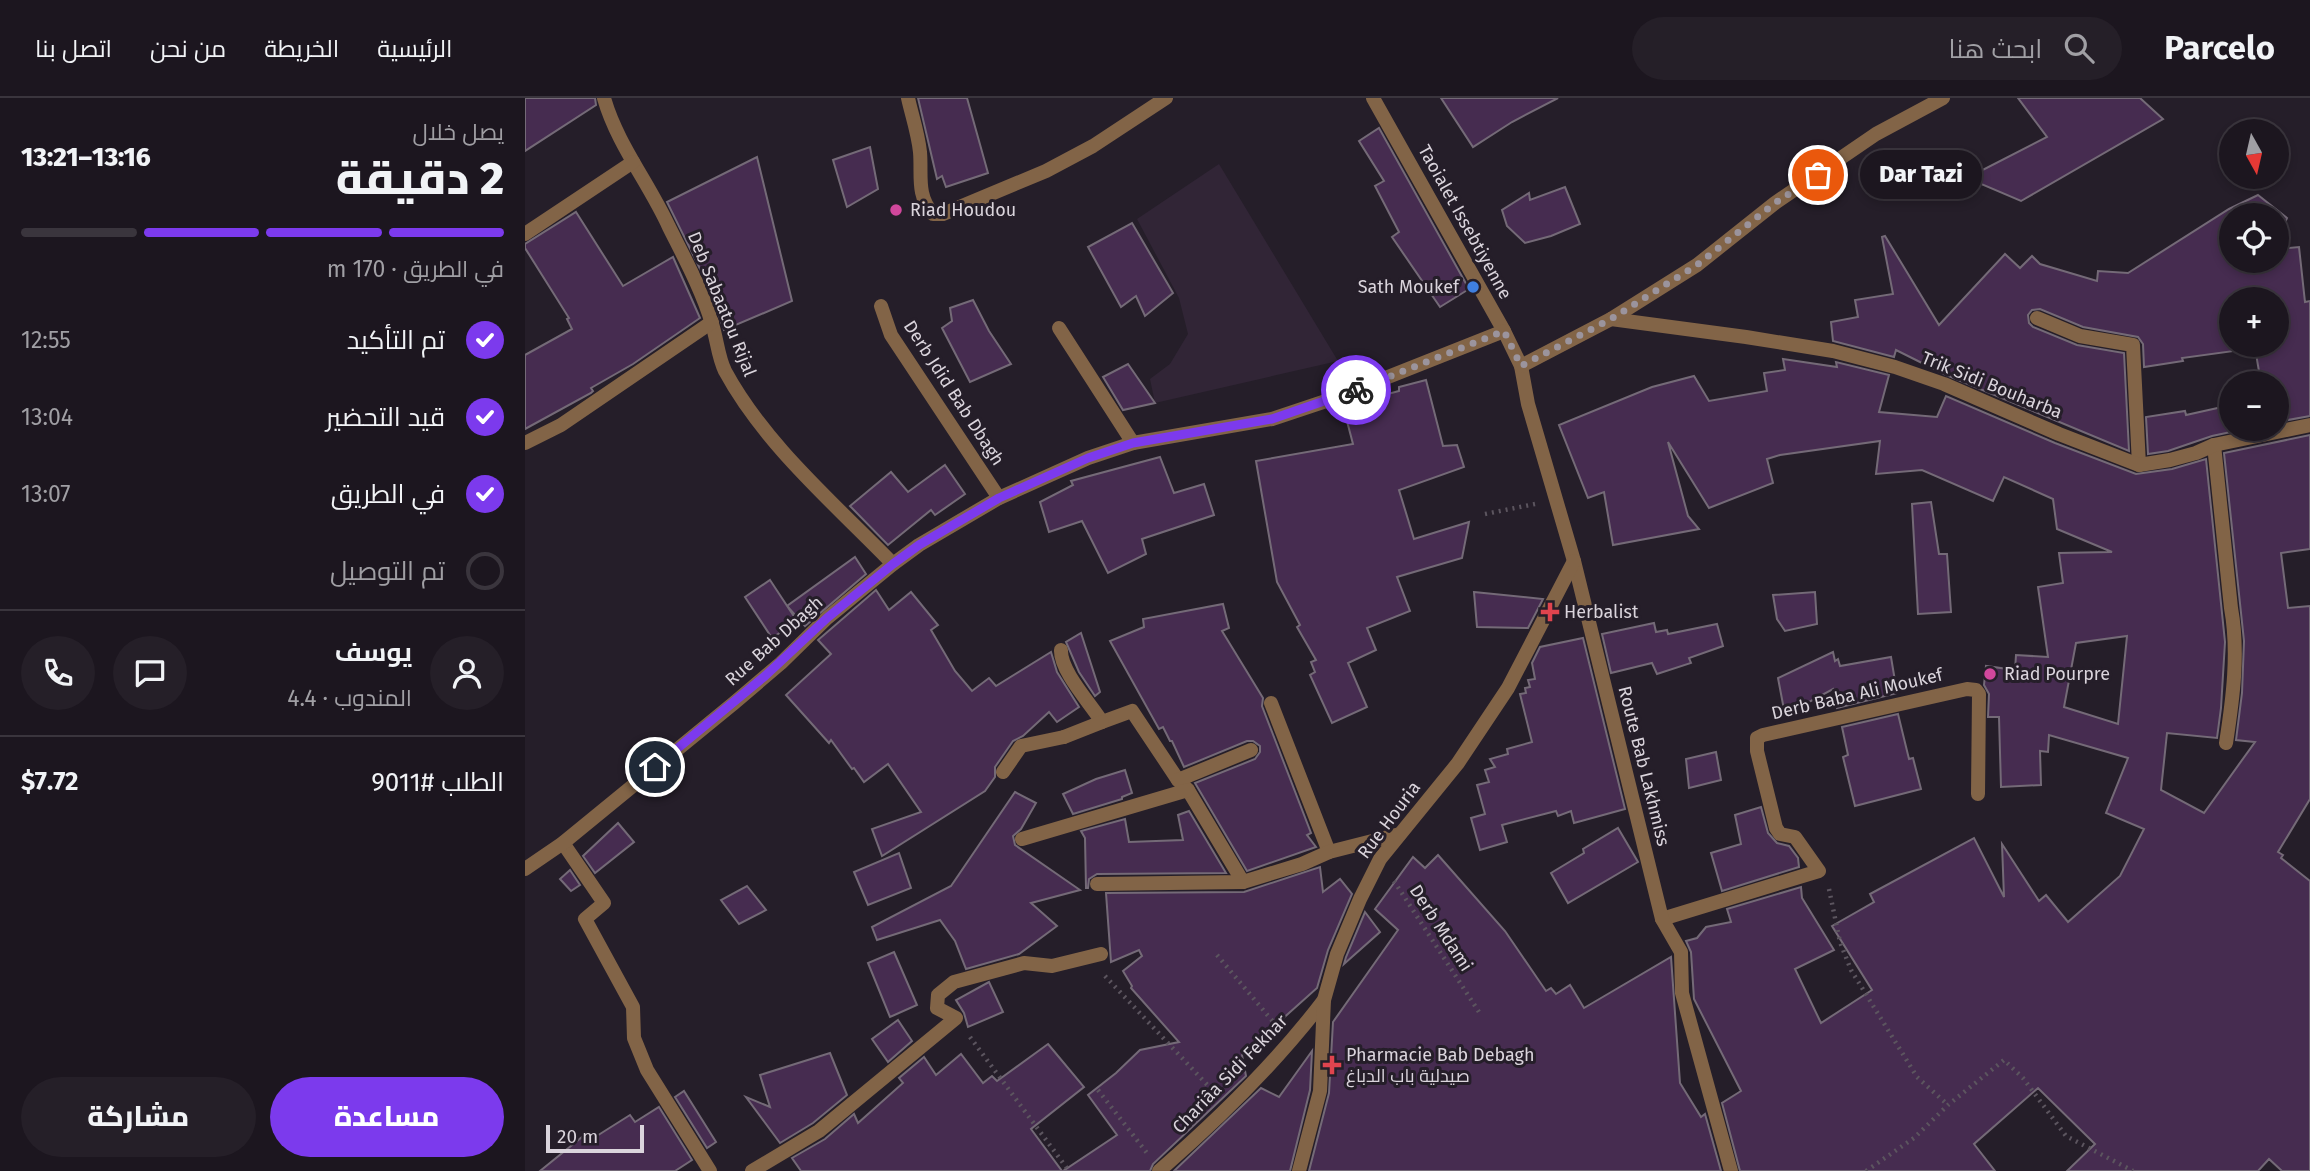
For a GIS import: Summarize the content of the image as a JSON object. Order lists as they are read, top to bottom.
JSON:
{
  "streets": {
    "street": [
      "Taoialet Issebtiyenne",
      "Deb Sabaatou Rijal",
      "Trik Sidi Bouharba",
      "Derb Jdid Bab Dbagh",
      "Rue Bab Dbagh",
      "Derb Baba Ali Moukef",
      "Route Bab Lakhmiss",
      "Rue Houria",
      "Chariâa Sidi Fekhar"
    ],
    "path": ["Derb Mdami"]
  },
  "crossings": [
    ["Taoialet Issebtiyenne", "Rue Bab Dbagh"],
    ["Taoialet Issebtiyenne", "Route Bab Lakhmiss"],
    ["Deb Sabaatou Rijal", "Rue Bab Dbagh"],
    ["Derb Jdid Bab Dbagh", "Rue Bab Dbagh"],
    ["Route Bab Lakhmiss", "Rue Houria"],
    ["Rue Houria", "Derb Mdami"],
    ["Rue Houria", "Chariâa Sidi Fekhar"]
  ],
  "places": {
    "other": [
      "Dar Tazi",
      "Riad Houdou",
      "Sath Moukef",
      "Riad Pourpre"
    ],
    "health": ["Herbalist", "Pharmacie Bab Debagh صيدلية باب الدباغ"]
  },
  "scale_bar": "20 m",
  "north": "bottom",
  "page": {
    "header": "Parcelo",
    "search": "ابحث هنا",
    "nav": [
      "الرئيسية",
      "الخريطة",
      "من نحن",
      "اتصل بنا"
    ],
    "heading": ["2 دقيقة", "يصل خلال", "13:16–13:21"],
    "panel": [
      "يوسف",
      "المندوب · 4.4",
      "الطلب #9011",
      "$7.72"
    ],
    "map_buttons": ["+", "−"],
    "bubble": "Dar Tazi",
    "bar": "في الطريق · 170 m",
    "list": [
      ["تم التأكيد", "12:55"],
      ["قيد التحضير", "13:04"],
      ["في الطريق", "13:07"],
      "تم التوصيل"
    ],
    "buttons": ["مساعدة", "مشاركة"],
    "scale": "20 m"
  }
}
